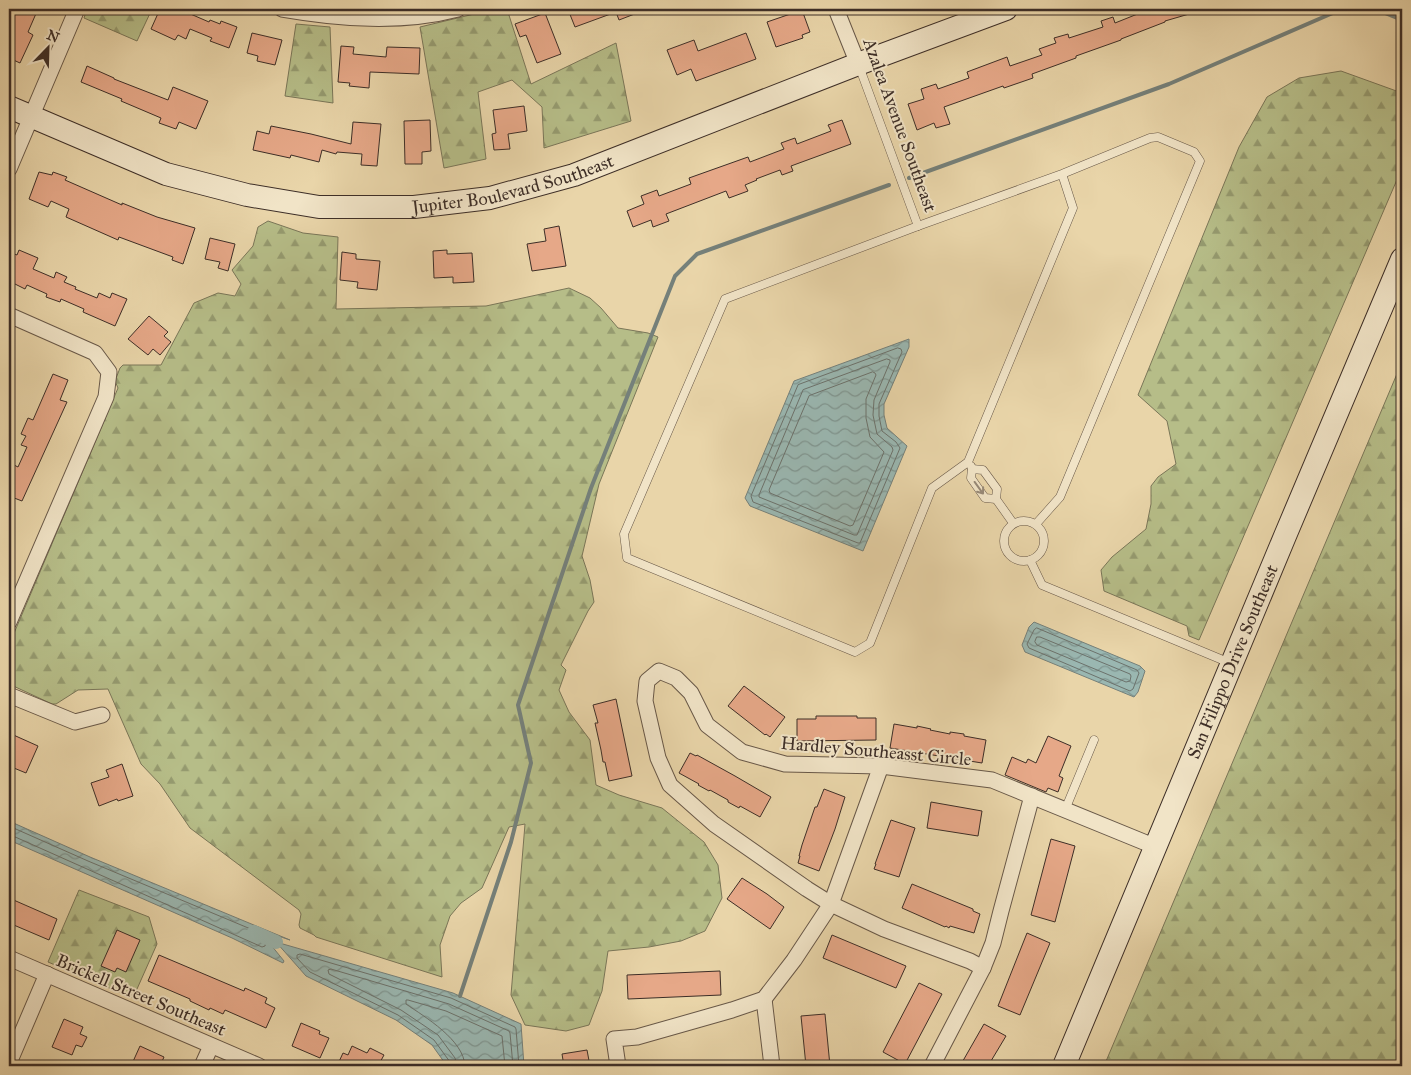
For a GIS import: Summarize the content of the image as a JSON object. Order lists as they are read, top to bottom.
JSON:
{
  "streets": {
    "street": [
      "Azalea Avenue Southeast",
      "Jupiter Boulevard Southeast",
      "San Filippo Drive Southeast",
      "Hardley Southeasst Circle",
      "Brickell Street Southeast"
    ]
  },
  "crossings": [
    ["Azalea Avenue Southeast", "Jupiter Boulevard Southeast"],
    ["San Filippo Drive Southeast", "Hardley Southeasst Circle"]
  ],
  "north": "top right"
}
